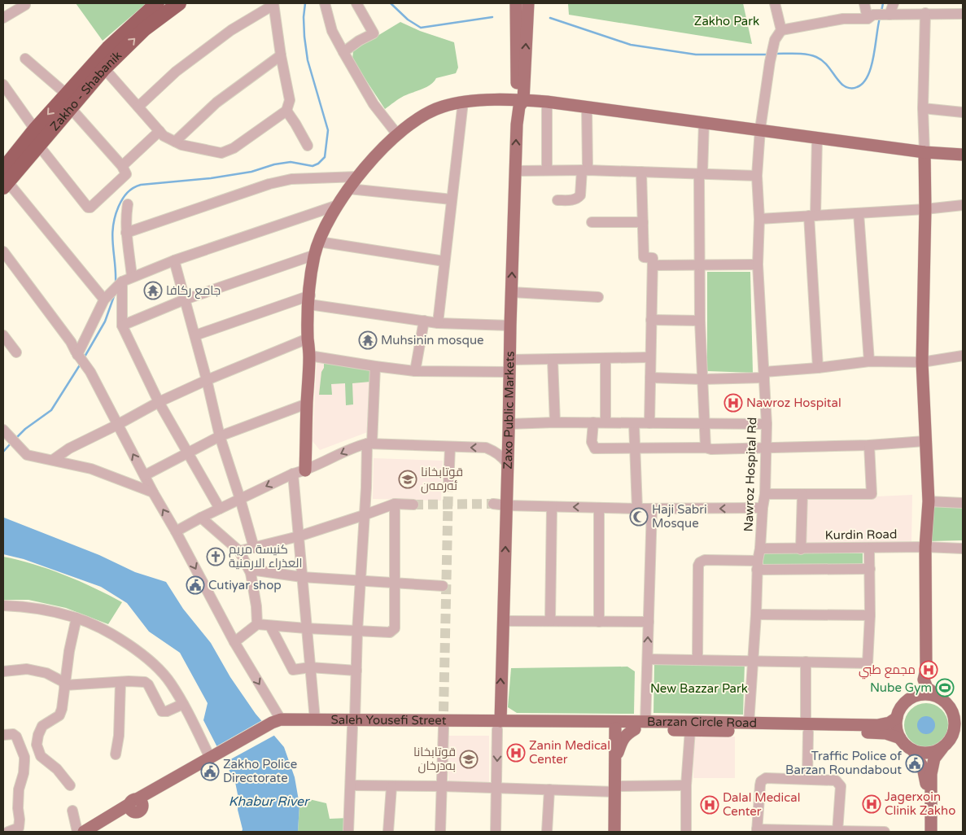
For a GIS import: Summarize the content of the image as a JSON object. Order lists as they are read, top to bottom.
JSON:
{
  "streets": {
    "highway": ["Zakho - Shabanik"],
    "main road": ["Zaxo Public Markets", "Saleh Yousefi Street", "Barzan Circle Road"],
    "street": ["Nawroz Hospital Rd", "Kurdin Road"]
  },
  "crossings": [
    ["Zaxo Public Markets", "Saleh Yousefi Street"],
    ["Zaxo Public Markets", "Barzan Circle Road"],
    ["Nawroz Hospital Rd", "Kurdin Road"],
    ["Nawroz Hospital Rd", "Barzan Circle Road"],
    ["Saleh Yousefi Street", "Barzan Circle Road"]
  ],
  "one_way": ["Zaxo Public Markets"],
  "water": ["Khabur River"],
  "parks": ["Zakho Park", "New Bazzar Park"],
  "places": {
    "temple": ["جامع ركافا", "Muhsinin mosque"],
    "hospital": [
      "Nawroz Hospital",
      "مجمع طبي",
      "Zanin Medical Center",
      "Jagerxoin Clinik Zakho",
      "Dalal Medical Center"
    ],
    "school or university": ["قوتابخانا ئه‌رمه‌ن", "قوتابخانا به‌درخان"],
    "mosque": ["Haji Sabri Mosque"],
    "church": ["كنيسة مريم العذراء الارمنية"],
    "public building": ["Cutiyar shop", "Traffic Police of Barzan Roundabout", "Zakho Police Directorate"],
    "sports": ["Nube Gym"]
  }
}
